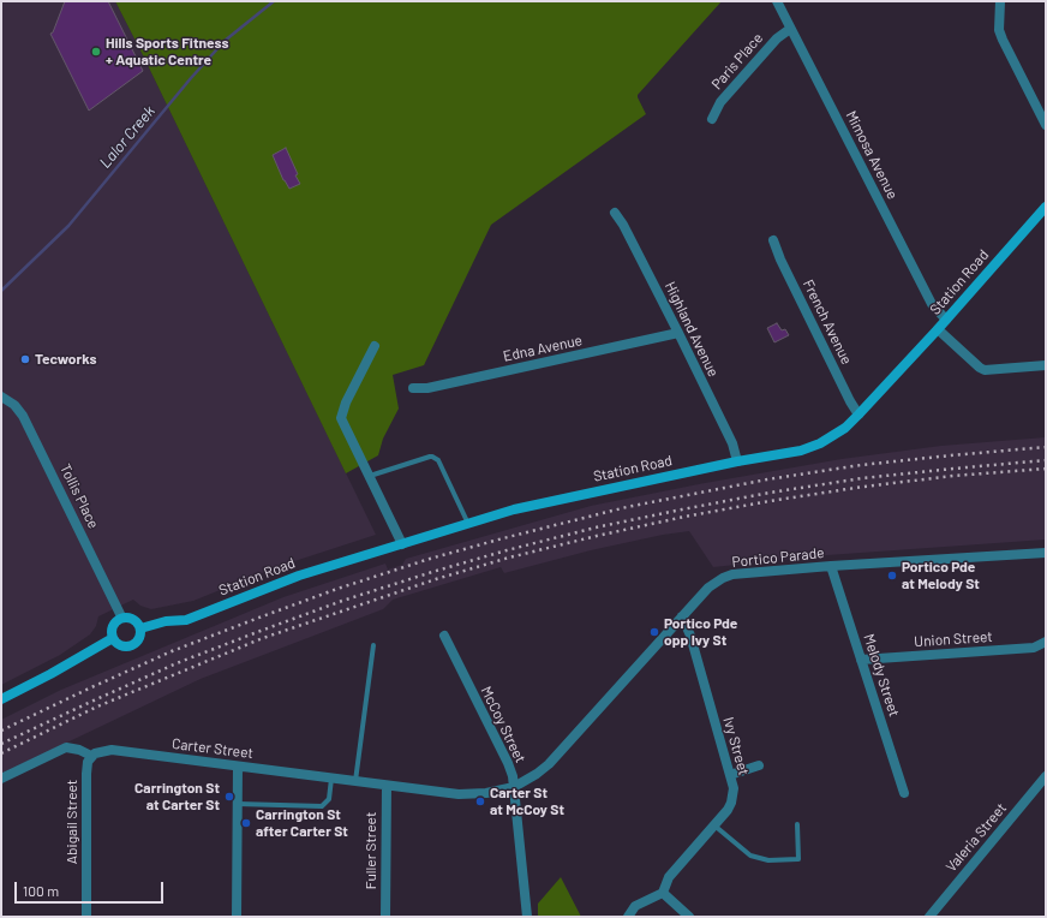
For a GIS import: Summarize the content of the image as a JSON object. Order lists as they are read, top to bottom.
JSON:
{
  "streets": {
    "main road": ["Station Road"],
    "street": [
      "Paris Place",
      "Mimosa Avenue",
      "French Avenue",
      "Highland Avenue",
      "Edna Avenue",
      "Tollis Place",
      "Portico Parade",
      "Union Street",
      "Melody Street",
      "McCoy Street",
      "Ivy Street",
      "Carter Street",
      "Abigail Street",
      "Valeria Street",
      "Fuller Street"
    ]
  },
  "crossings": [
    ["Paris Place", "Mimosa Avenue"],
    ["Mimosa Avenue", "Station Road"],
    ["Station Road", "French Avenue"],
    ["Station Road", "Highland Avenue"],
    ["Station Road", "Tollis Place"],
    ["Highland Avenue", "Edna Avenue"],
    ["Portico Parade", "Melody Street"],
    ["Portico Parade", "McCoy Street"],
    ["Portico Parade", "Ivy Street"],
    ["Portico Parade", "Carter Street"],
    ["Union Street", "Melody Street"],
    ["McCoy Street", "Carter Street"],
    ["Carter Street", "Abigail Street"],
    ["Carter Street", "Fuller Street"]
  ],
  "water": ["Lalor Creek"],
  "places": [
    "Hills Sports Fitness + Aquatic Centre",
    "Tecworks",
    "Portico Pde at Melody St",
    "Portico Pde opp Ivy St",
    "Carrington St at Carter St",
    "Carter St at McCoy St",
    "Carrington St after Carter St"
  ],
  "scale_bar": "100 m"
}
